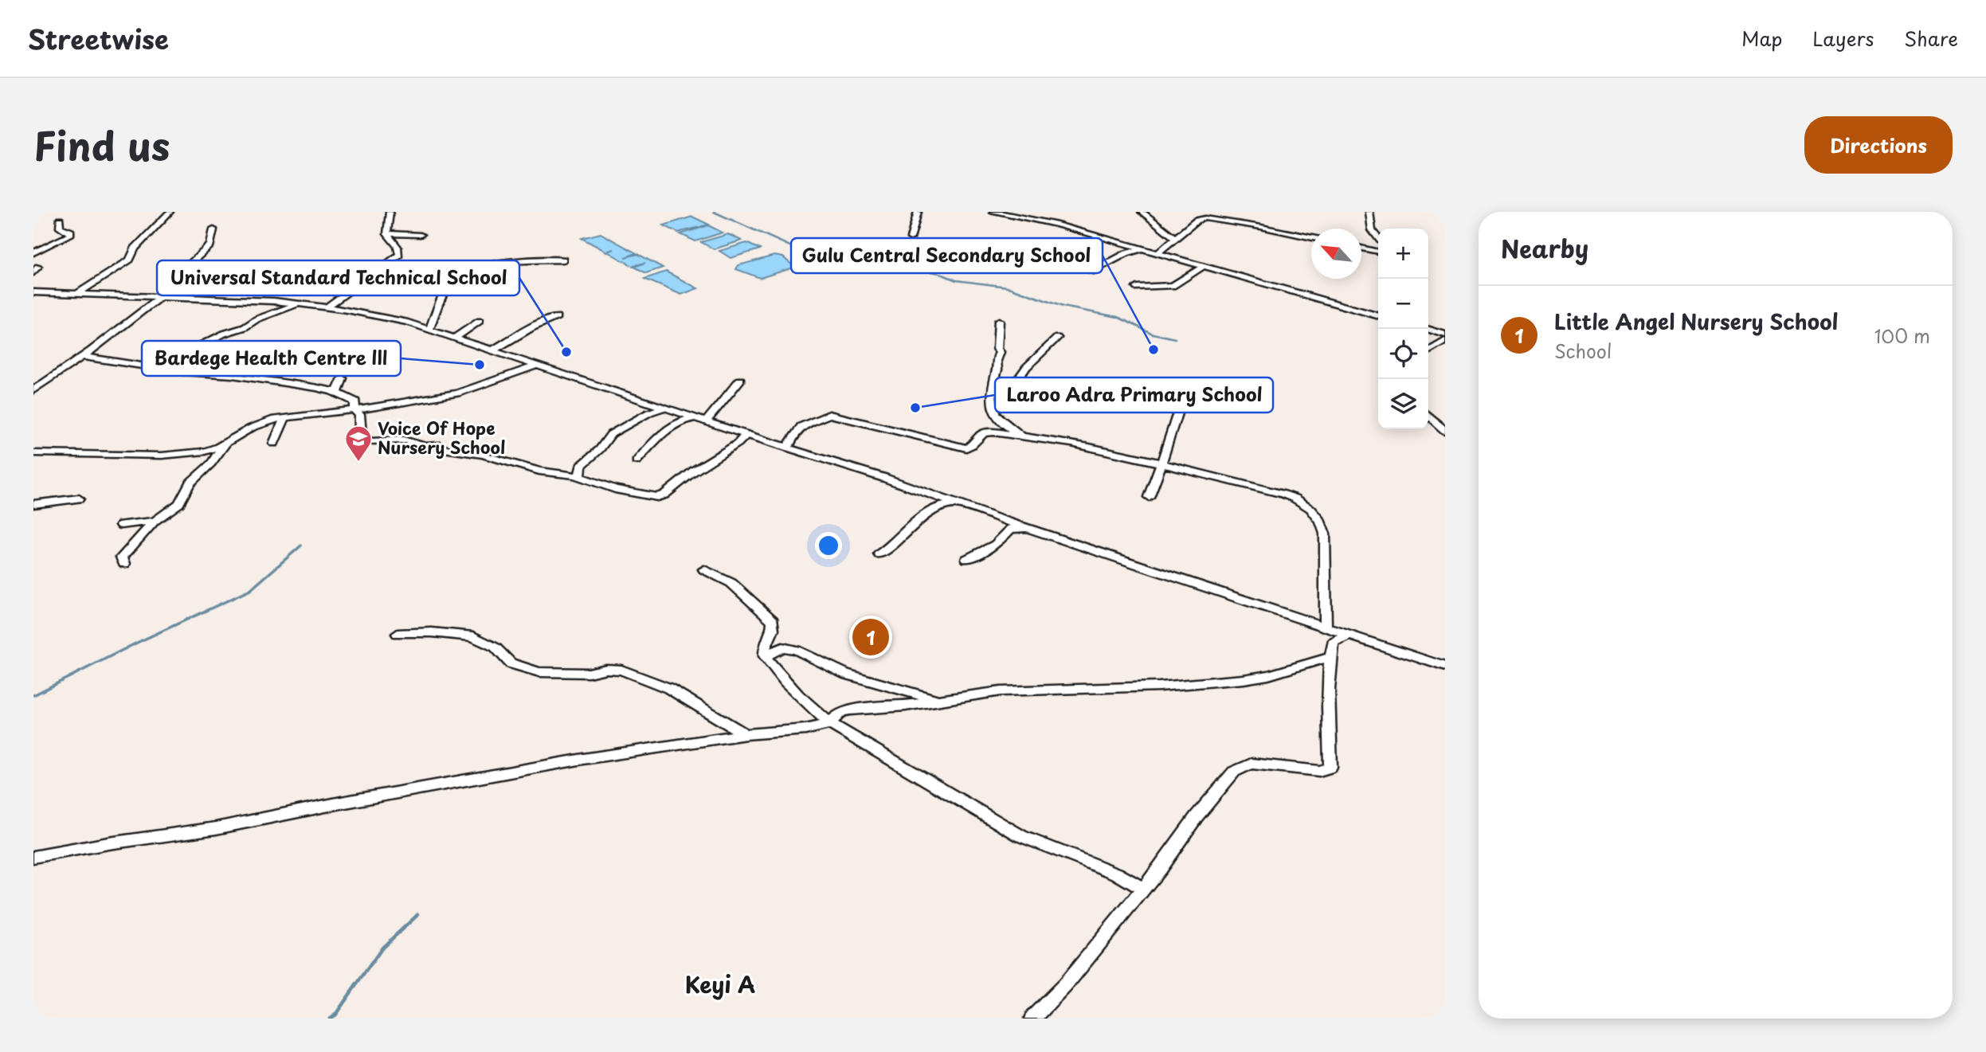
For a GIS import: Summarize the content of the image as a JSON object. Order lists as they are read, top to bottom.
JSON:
{
  "districts": ["Keyi A"],
  "places": {
    "other": [
      "Gulu Central Secondary School",
      "Universal Standard Technical School",
      "Bardege Health Centre lll",
      "Laroo Adra Primary School"
    ],
    "school or university": ["Voice Of Hope Nursery School"]
  },
  "north": "top left",
  "page": {
    "header": "Streetwise",
    "nav": ["Map", "Layers", "Share"],
    "title": "Find us",
    "buttons": "Directions",
    "heading": "Nearby",
    "map_buttons": ["+", "−"],
    "list": [
      {
        "mark": "1",
        "name": "Little Angel Nursery School",
        "note": "School",
        "value": "100 m"
      }
    ],
    "pins": "1"
  }
}
